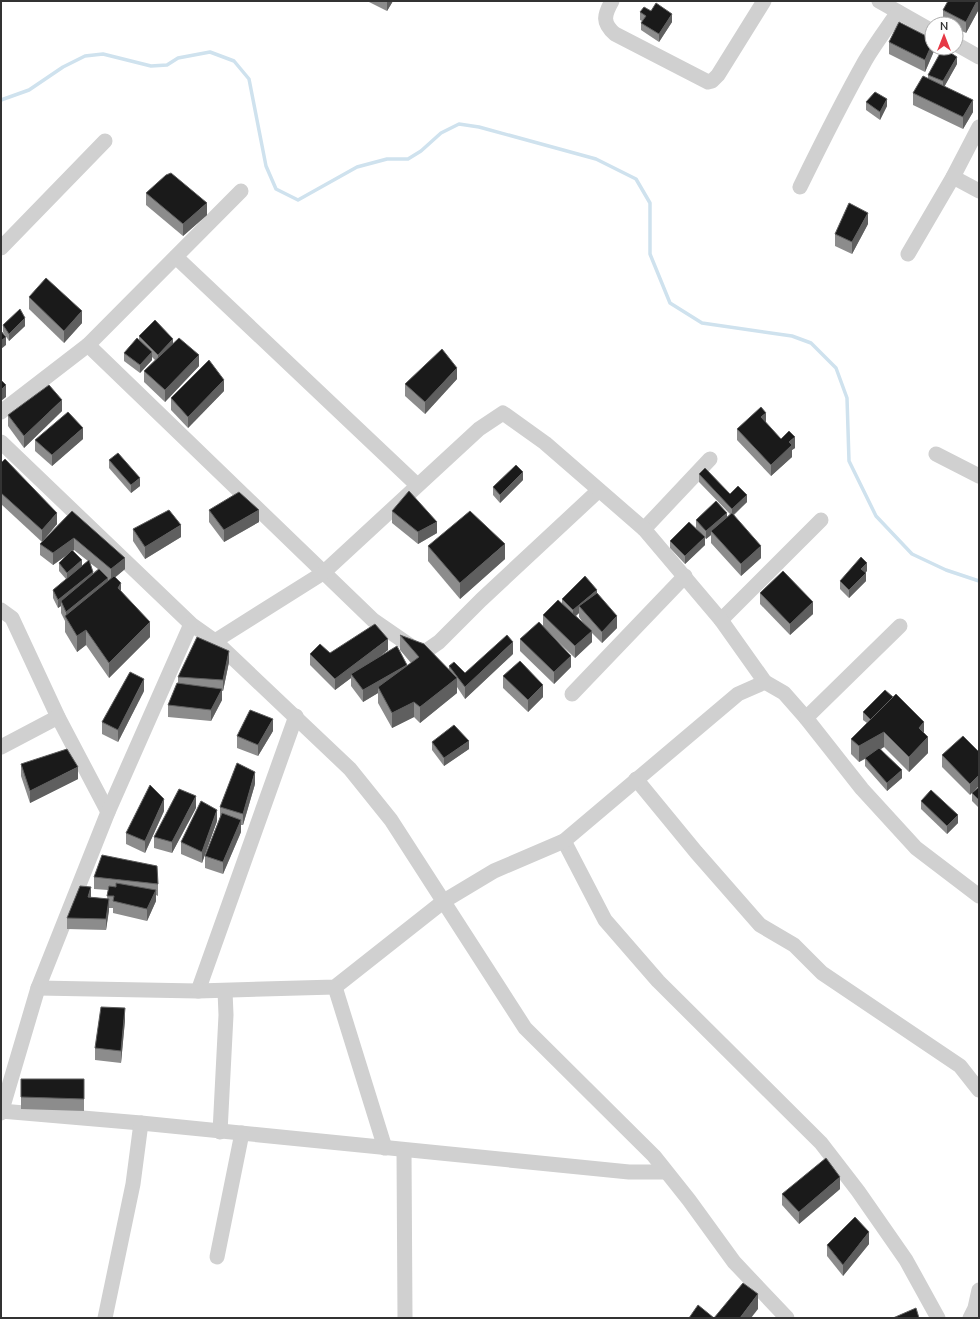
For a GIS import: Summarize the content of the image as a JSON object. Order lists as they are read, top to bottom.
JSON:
{
  "north": "top"
}
